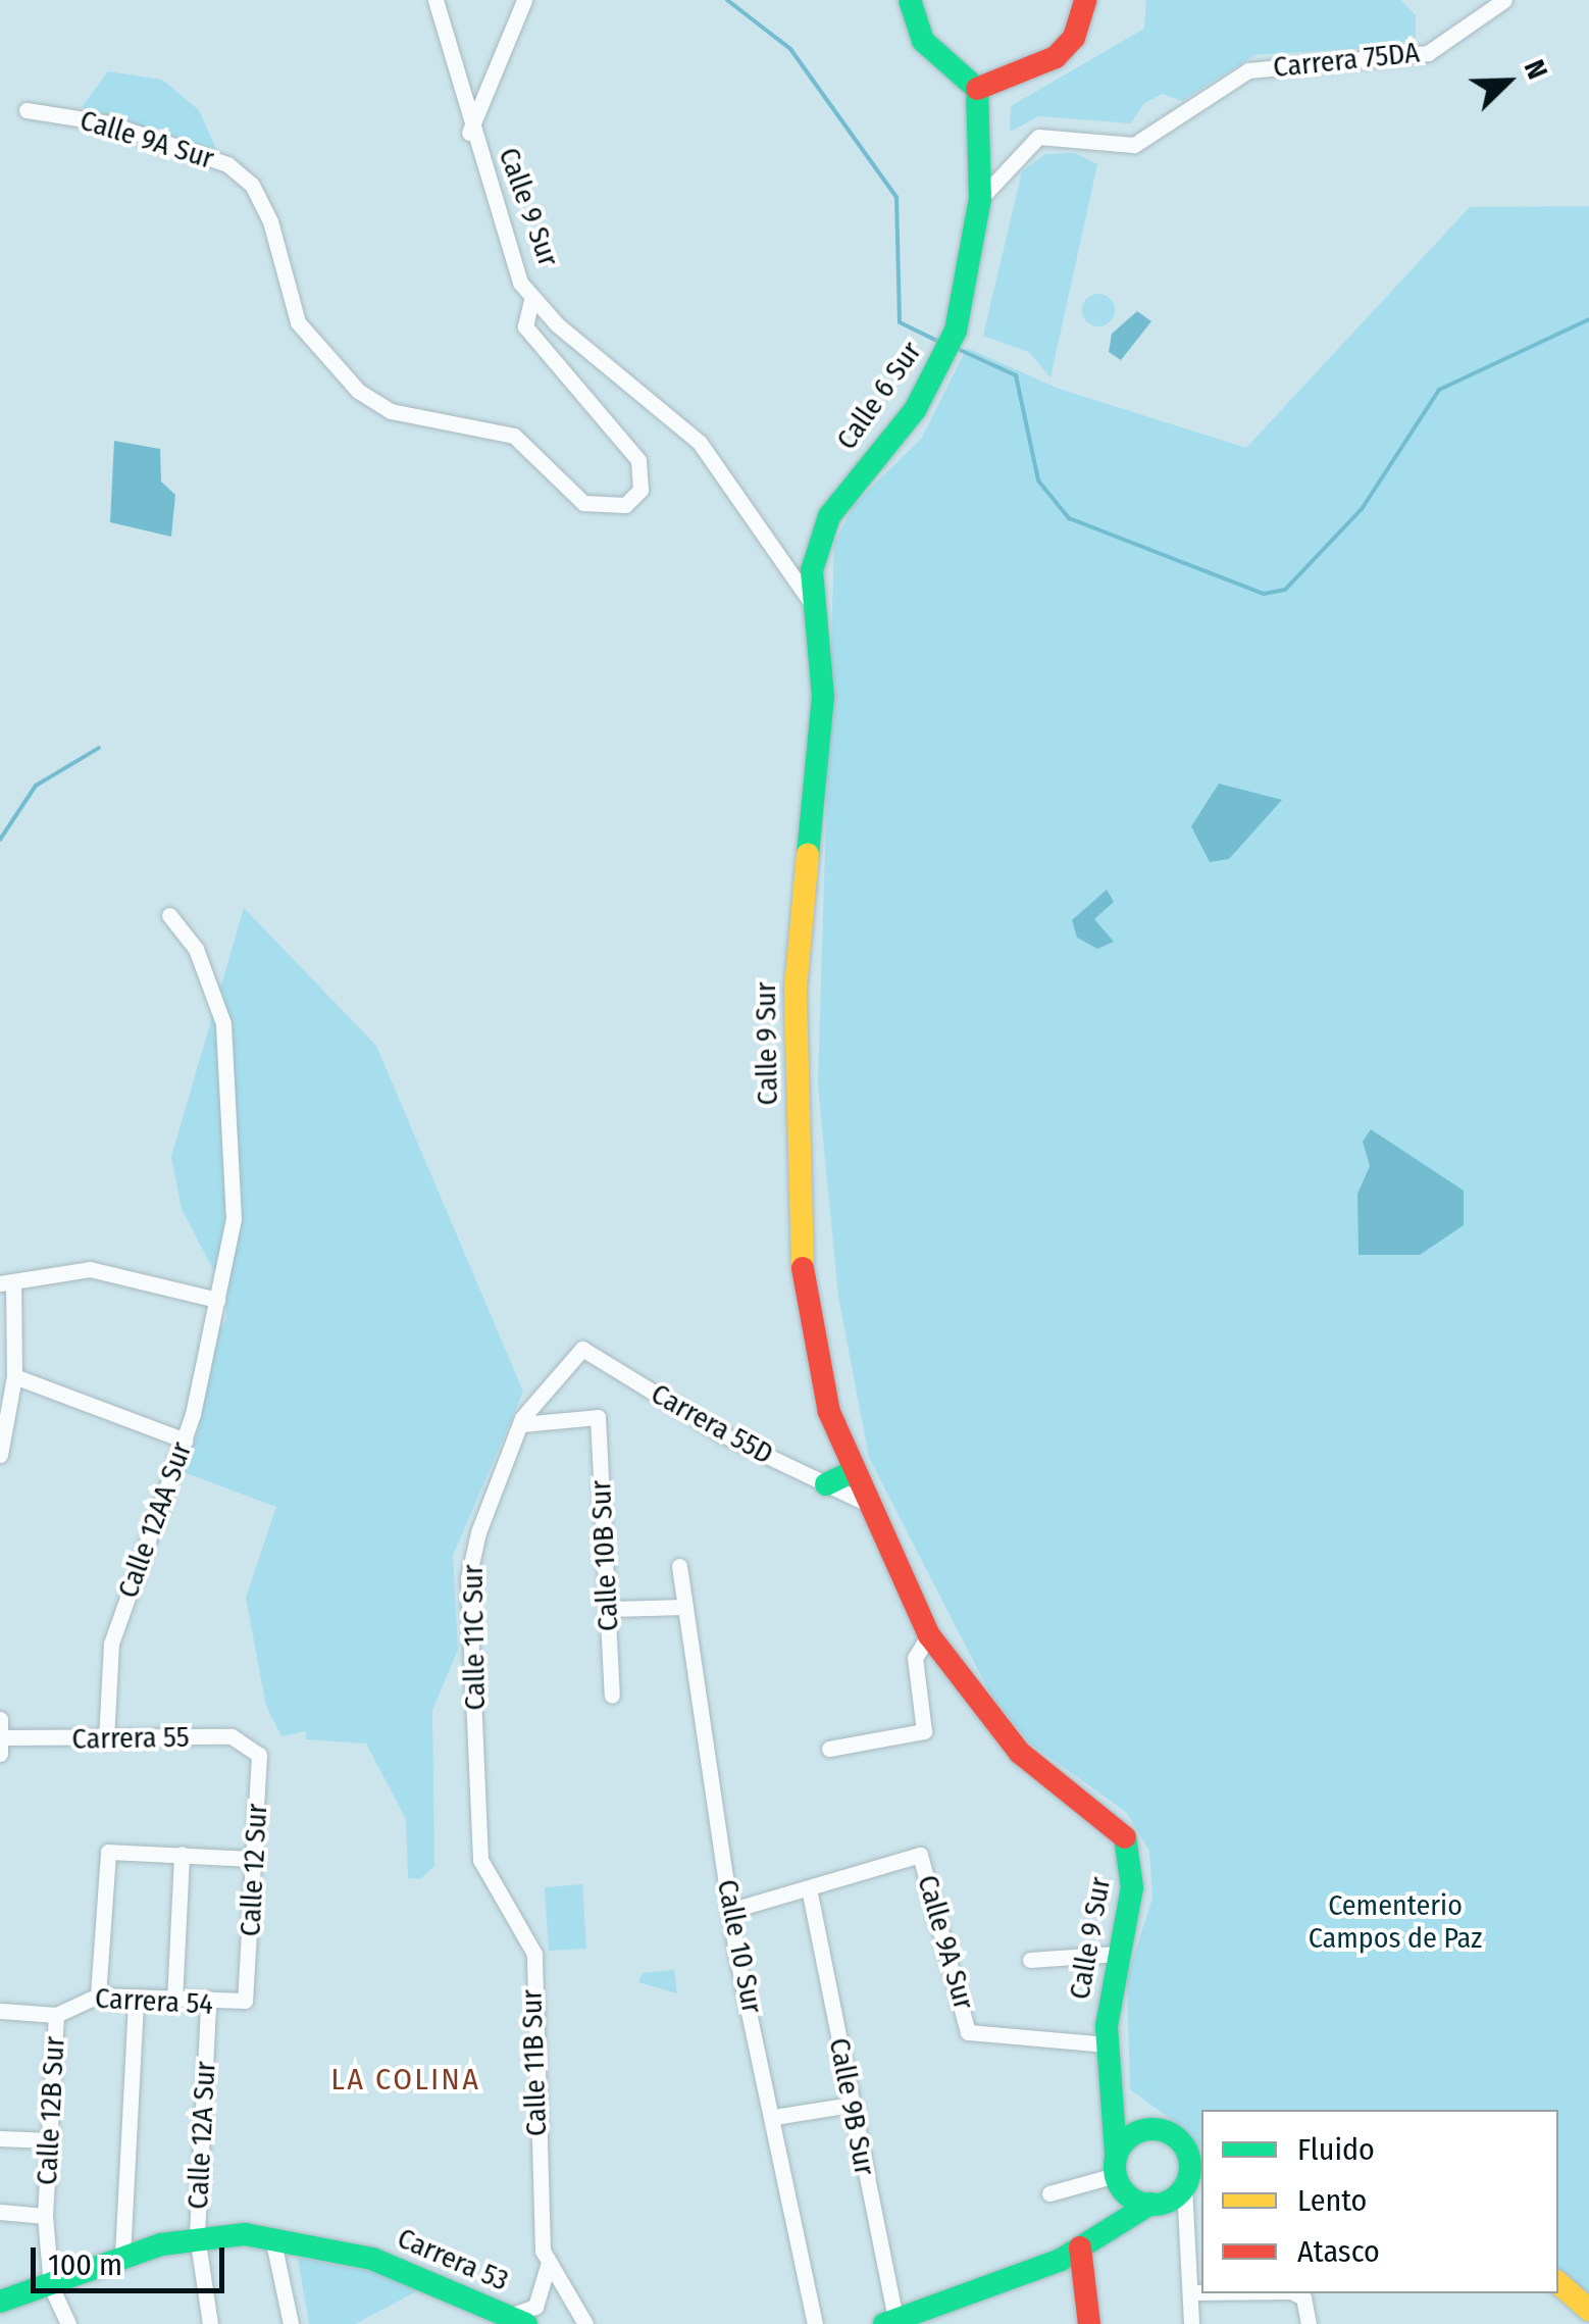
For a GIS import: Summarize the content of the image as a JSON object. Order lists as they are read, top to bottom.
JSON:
{
  "streets": {
    "main road": ["Calle 9 Sur", "Calle 6 Sur", "Carrera 53"],
    "street": [
      "Carrera 75DA",
      "Calle 9A Sur",
      "Carrera 55D",
      "Calle 12AA Sur",
      "Calle 10B Sur",
      "Calle 11C Sur",
      "Carrera 55",
      "Calle 12 Sur",
      "Calle 10 Sur",
      "Carrera 54",
      "Calle 11B Sur",
      "Calle 9B Sur",
      "Calle 12B Sur",
      "Calle 12A Sur"
    ]
  },
  "crossings": [
    ["Carrera 75DA", "Calle 6 Sur"],
    ["Calle 9A Sur", "Calle 9 Sur"],
    ["Calle 9A Sur", "Calle 9B Sur"],
    ["Calle 9 Sur", "Calle 6 Sur"],
    ["Calle 9 Sur", "Carrera 55D"],
    ["Carrera 55D", "Calle 11C Sur"],
    ["Calle 12AA Sur", "Carrera 55"],
    ["Calle 10B Sur", "Calle 11C Sur"],
    ["Calle 11C Sur", "Calle 11B Sur"],
    ["Carrera 55", "Calle 12 Sur"],
    ["Calle 12 Sur", "Carrera 54"],
    ["Carrera 54", "Calle 12B Sur"],
    ["Carrera 54", "Calle 12A Sur"],
    ["Calle 11B Sur", "Carrera 53"],
    ["Calle 12B Sur", "Carrera 53"],
    ["Calle 12A Sur", "Carrera 53"]
  ],
  "districts": ["LA COLINA"],
  "parks": ["Cementerio Campos de Paz"],
  "legend": ["Fluido", "Lento", "Atasco"],
  "scale_bar": "100 m",
  "north": "top right"
}
